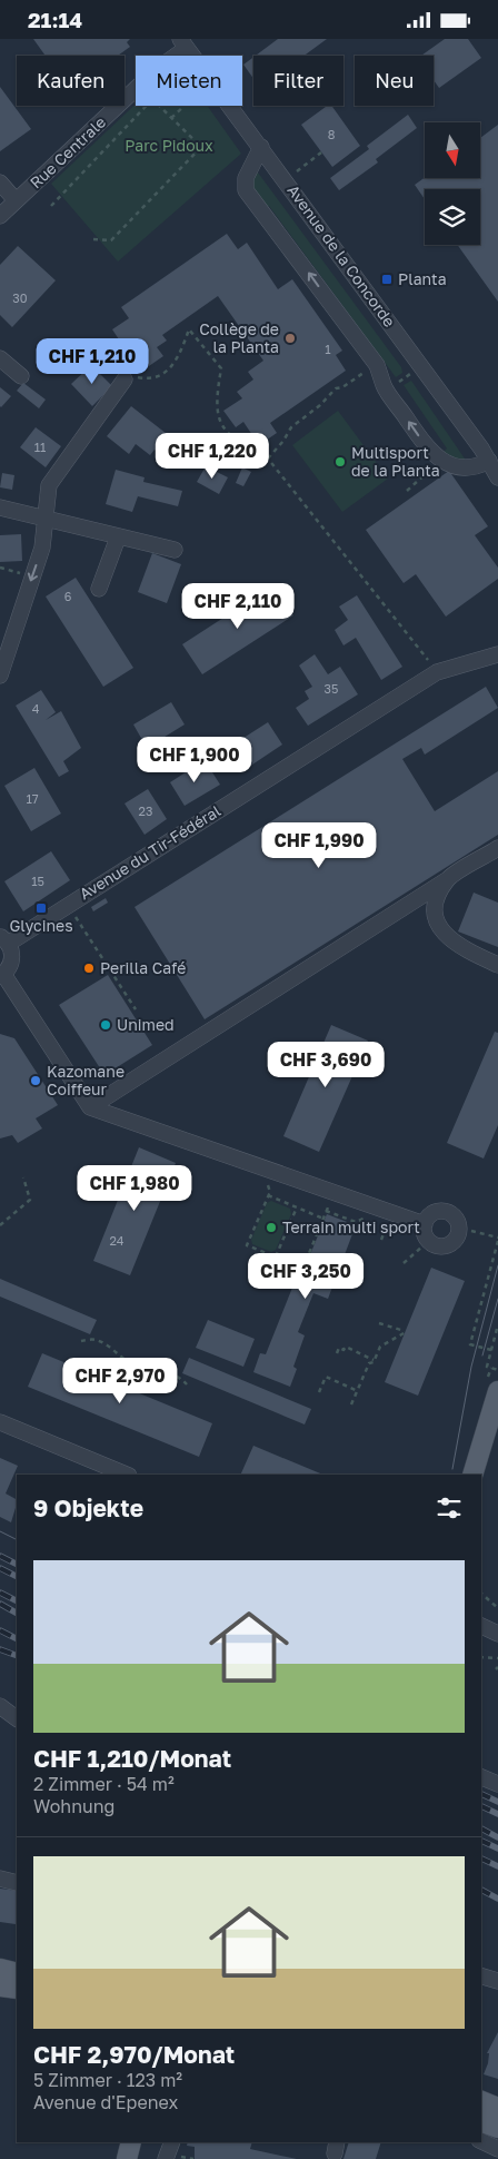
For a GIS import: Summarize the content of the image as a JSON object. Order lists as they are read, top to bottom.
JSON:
{
  "streets": {
    "street": ["Rue Centrale", "Avenue de la Concorde", "Avenue du Tir-Fédéral"]
  },
  "crossings": [
    ["Rue Centrale", "Avenue de la Concorde"]
  ],
  "parks": ["Parc Pidoux"],
  "places": {
    "transit": ["Planta", "Glycines"],
    "other": [
      "Collège de la Planta",
      "Multisport de la Planta",
      "Perilla Café",
      "Unimed",
      "Kazomane Coiffeur",
      "Terrain multi sport"
    ]
  },
  "house_numbers": [
    "8",
    "30",
    "1",
    "11",
    "6",
    "35",
    "4",
    "17",
    "23",
    "15",
    "24"
  ],
  "north": "bottom",
  "page": {
    "status": "21:14",
    "chip": [
      "Kaufen",
      "Mieten",
      "Filter",
      "Neu"
    ],
    "price": [
      "CHF 1,210",
      "CHF 1,220",
      "CHF 2,110",
      "CHF 1,900",
      "CHF 1,990",
      "CHF 3,690",
      "CHF 1,980",
      "CHF 3,250",
      "CHF 2,970"
    ],
    "heading": "9 Objekte",
    "list": [
      {
        "name": "CHF 1,210/Monat",
        "note": "2 Zimmer · 54 m² · Wohnung"
      },
      {
        "name": "CHF 2,970/Monat",
        "note": "5 Zimmer · 123 m² · Avenue d'Epenex"
      }
    ]
  }
}
